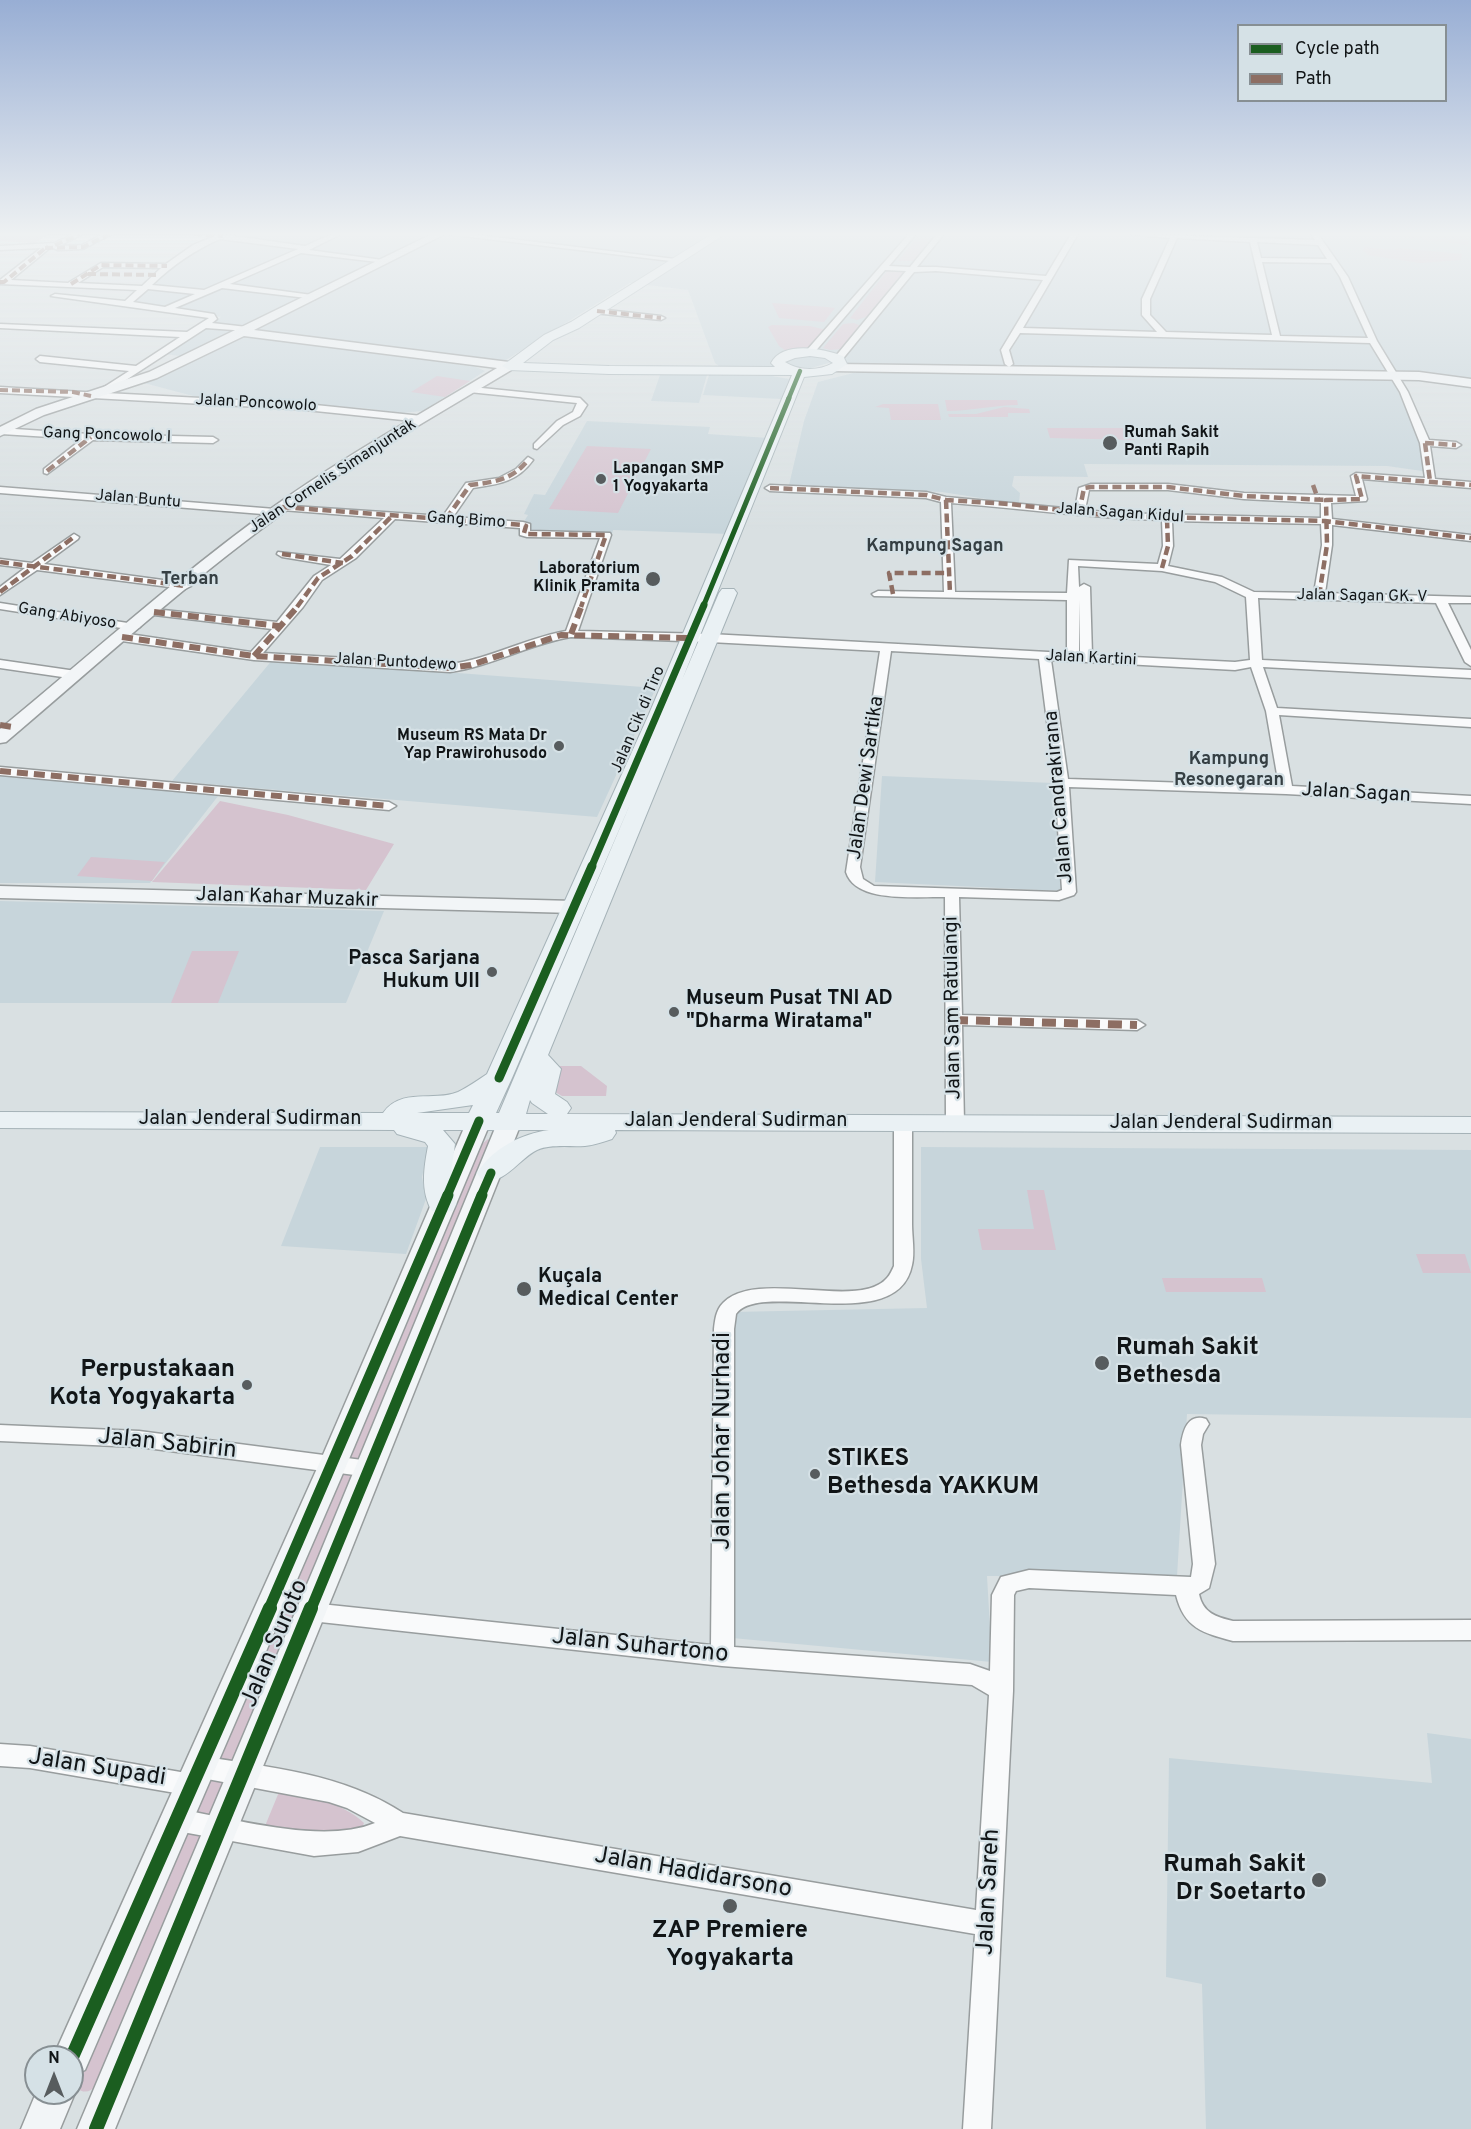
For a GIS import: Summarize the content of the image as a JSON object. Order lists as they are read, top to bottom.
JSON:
{
  "streets": {
    "main road": [
      "Jalan Cornelis Simanjuntak",
      "Jalan Cik di Tiro",
      "Jalan Kahar Muzakir",
      "Jalan Jenderal Sudirman",
      "Jalan Suroto"
    ],
    "street": [
      "Jalan Poncowolo",
      "Gang Poncowolo I",
      "Jalan Buntu",
      "Jalan Sagan Kidul",
      "Gang Bimo",
      "Jalan Sagan GK. V",
      "Gang Abiyoso",
      "Jalan Kartini",
      "Jalan Puntodewo",
      "Jalan Dewi Sartika",
      "Jalan Sagan",
      "Jalan Candrakirana",
      "Jalan Sam Ratulangi",
      "Jalan Johar Nurhadi",
      "Jalan Sabirin",
      "Jalan Suhartono",
      "Jalan Supadi",
      "Jalan Hadidarsono",
      "Jalan Sareh"
    ]
  },
  "crossings": [
    ["Jalan Poncowolo", "Jalan Cornelis Simanjuntak"],
    ["Jalan Cornelis Simanjuntak", "Jalan Buntu"],
    ["Jalan Cornelis Simanjuntak", "Gang Bimo"],
    ["Jalan Cornelis Simanjuntak", "Gang Abiyoso"],
    ["Jalan Cornelis Simanjuntak", "Jalan Puntodewo"],
    ["Jalan Buntu", "Gang Bimo"],
    ["Gang Bimo", "Jalan Puntodewo"],
    ["Jalan Kartini", "Jalan Puntodewo"],
    ["Jalan Kartini", "Jalan Cik di Tiro"],
    ["Jalan Kartini", "Jalan Dewi Sartika"],
    ["Jalan Kartini", "Jalan Candrakirana"],
    ["Jalan Puntodewo", "Jalan Cik di Tiro"],
    ["Jalan Cik di Tiro", "Jalan Kahar Muzakir"],
    ["Jalan Cik di Tiro", "Jalan Jenderal Sudirman"],
    ["Jalan Cik di Tiro", "Jalan Suroto"],
    ["Jalan Dewi Sartika", "Jalan Candrakirana"],
    ["Jalan Dewi Sartika", "Jalan Sam Ratulangi"],
    ["Jalan Sagan", "Jalan Candrakirana"],
    ["Jalan Candrakirana", "Jalan Sam Ratulangi"],
    ["Jalan Sam Ratulangi", "Jalan Jenderal Sudirman"],
    ["Jalan Jenderal Sudirman", "Jalan Johar Nurhadi"],
    ["Jalan Jenderal Sudirman", "Jalan Suroto"],
    ["Jalan Johar Nurhadi", "Jalan Suhartono"],
    ["Jalan Sabirin", "Jalan Suroto"],
    ["Jalan Suroto", "Jalan Suhartono"],
    ["Jalan Suroto", "Jalan Supadi"],
    ["Jalan Suroto", "Jalan Hadidarsono"],
    ["Jalan Suhartono", "Jalan Sareh"],
    ["Jalan Supadi", "Jalan Hadidarsono"],
    ["Jalan Hadidarsono", "Jalan Sareh"]
  ],
  "districts": ["Kampung Sagan", "Terban", "Kampung Resonegaran"],
  "places": [
    "Rumah Sakit Panti Rapih",
    "Lapangan SMP 1 Yogyakarta",
    "Laboratorium Klinik Pramita",
    "Museum RS Mata Dr Yap Prawirohusodo",
    "Pasca Sarjana Hukum UII",
    "Museum Pusat TNI AD \"Dharma Wiratama\"",
    "Kuçala Medical Center",
    "Rumah Sakit Bethesda",
    "Perpustakaan Kota Yogyakarta",
    "STIKES Bethesda YAKKUM",
    "Rumah Sakit Dr Soetarto",
    "ZAP Premiere Yogyakarta"
  ],
  "legend": ["Cycle path", "Path"],
  "north": "top"
}
